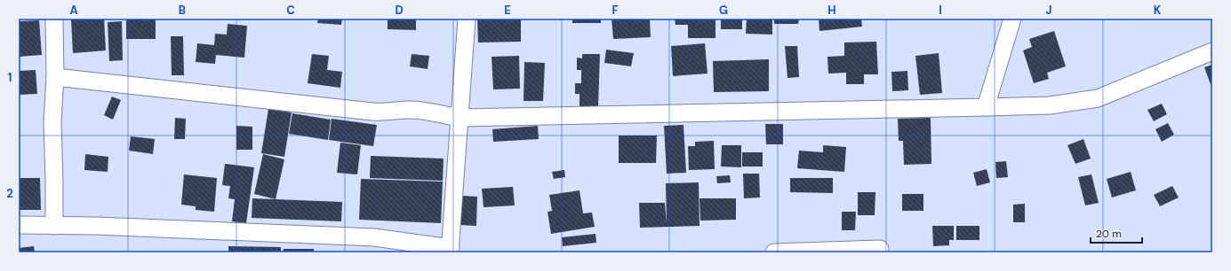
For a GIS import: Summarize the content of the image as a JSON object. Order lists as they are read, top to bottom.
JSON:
{
  "scale_bar": "20 m",
  "grid": {
    "columns": [
      "A",
      "B",
      "C",
      "D",
      "E",
      "F",
      "G",
      "H",
      "I",
      "J",
      "K"
    ],
    "rows": ["1", "2"]
  }
}
